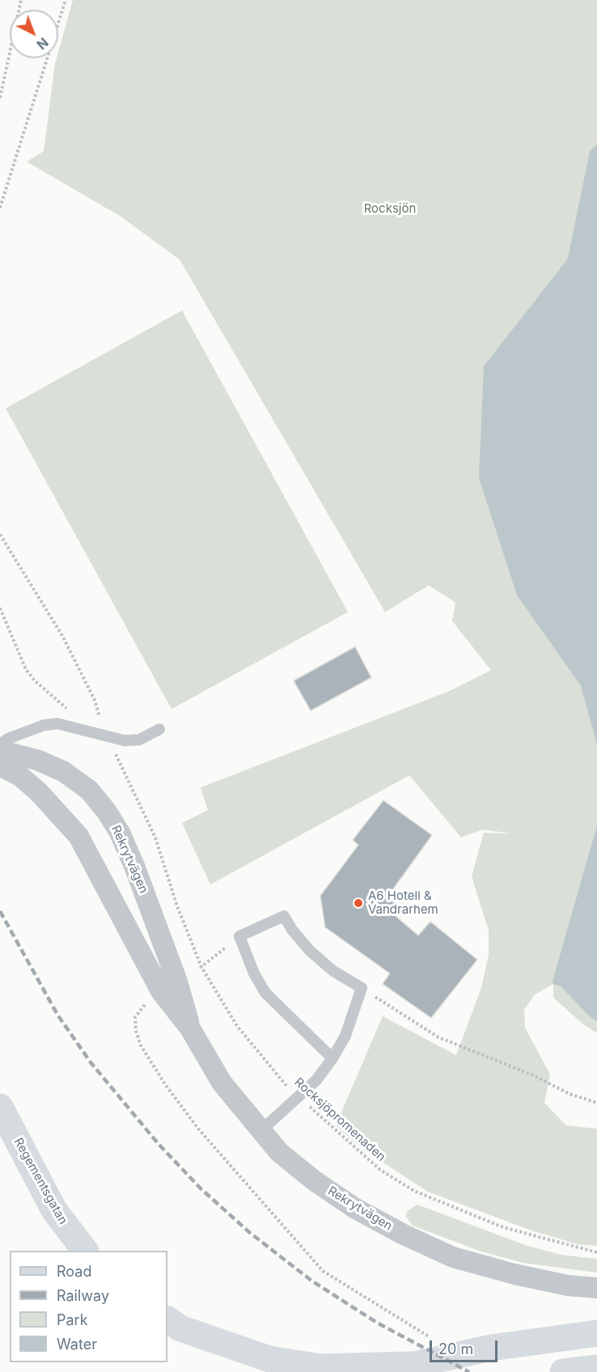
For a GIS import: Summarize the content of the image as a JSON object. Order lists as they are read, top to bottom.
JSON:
{
  "streets": {
    "street": ["Rekrytvägen", "Regementsgatan"],
    "path": ["Rocksjöpromenaden"]
  },
  "parks": ["Rocksjön"],
  "places": ["A6 Hotell & Vandrarhem"],
  "legend": [
    "Road",
    "Railway",
    "Park",
    "Water"
  ],
  "scale_bar": "20 m",
  "north": "bottom right"
}
